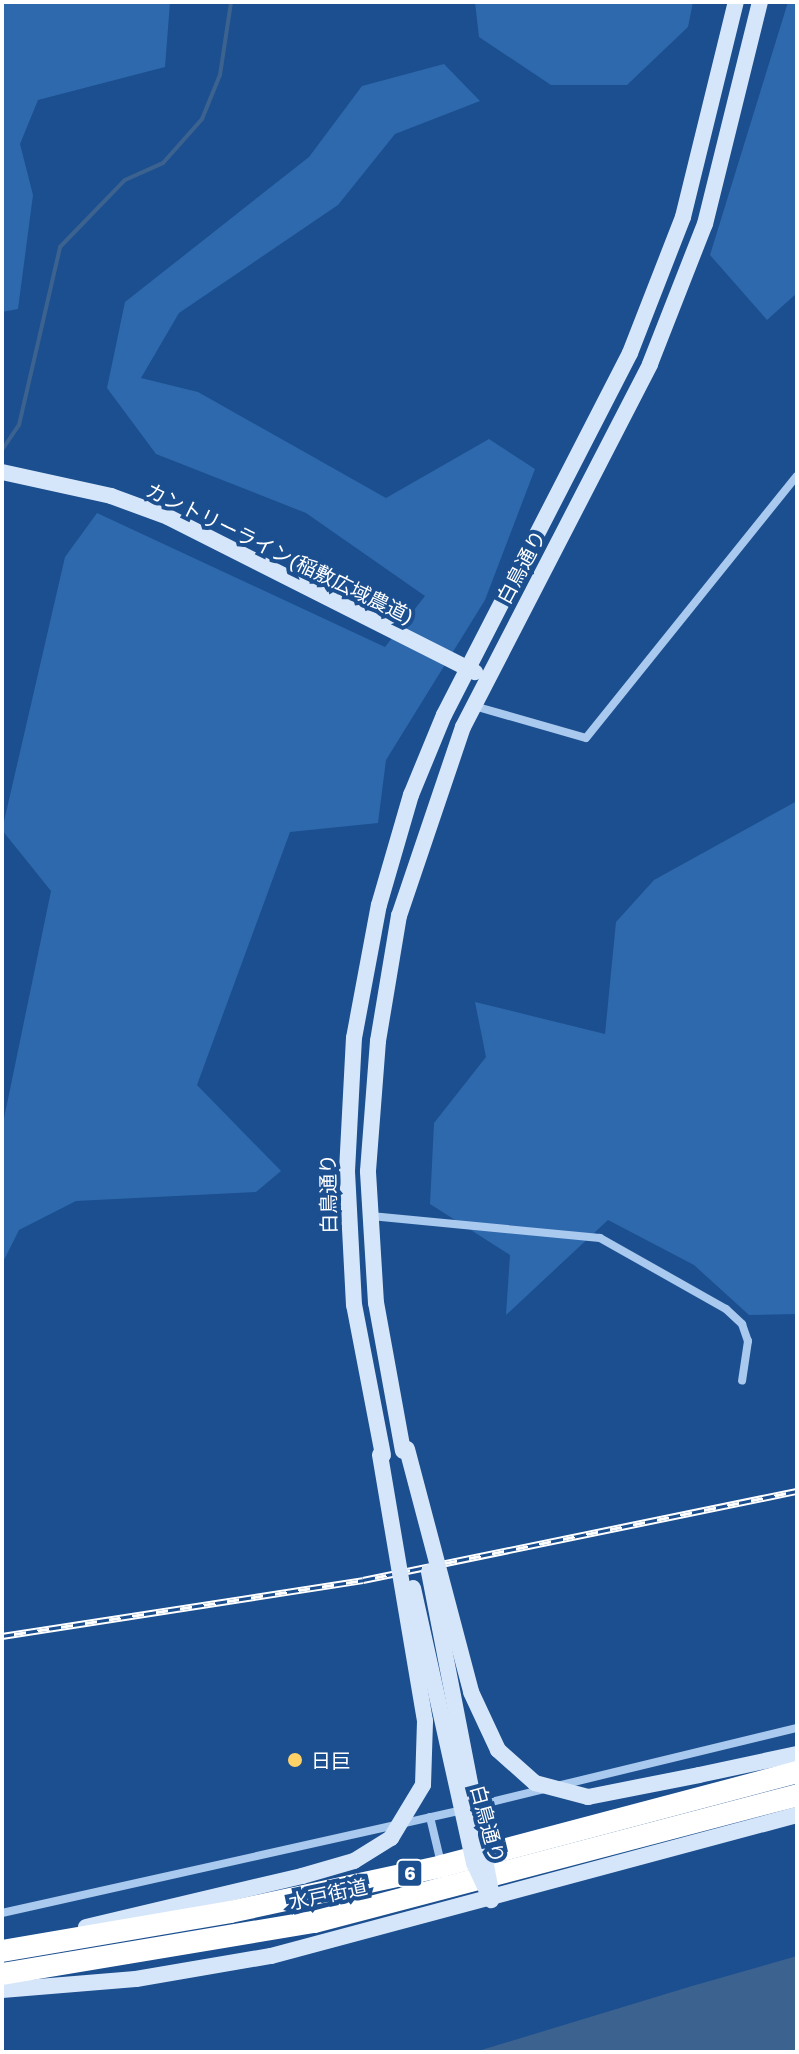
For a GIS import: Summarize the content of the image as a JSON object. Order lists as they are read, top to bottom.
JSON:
{
  "streets": {
    "highway": ["6", "水戸街道"],
    "main road": ["カントリーライン(稲敷広域農道)", "白鳥通り"]
  },
  "crossings": [
    ["カントリーライン(稲敷広域農道)", "白鳥通り"]
  ],
  "places": ["日巨"]
}
